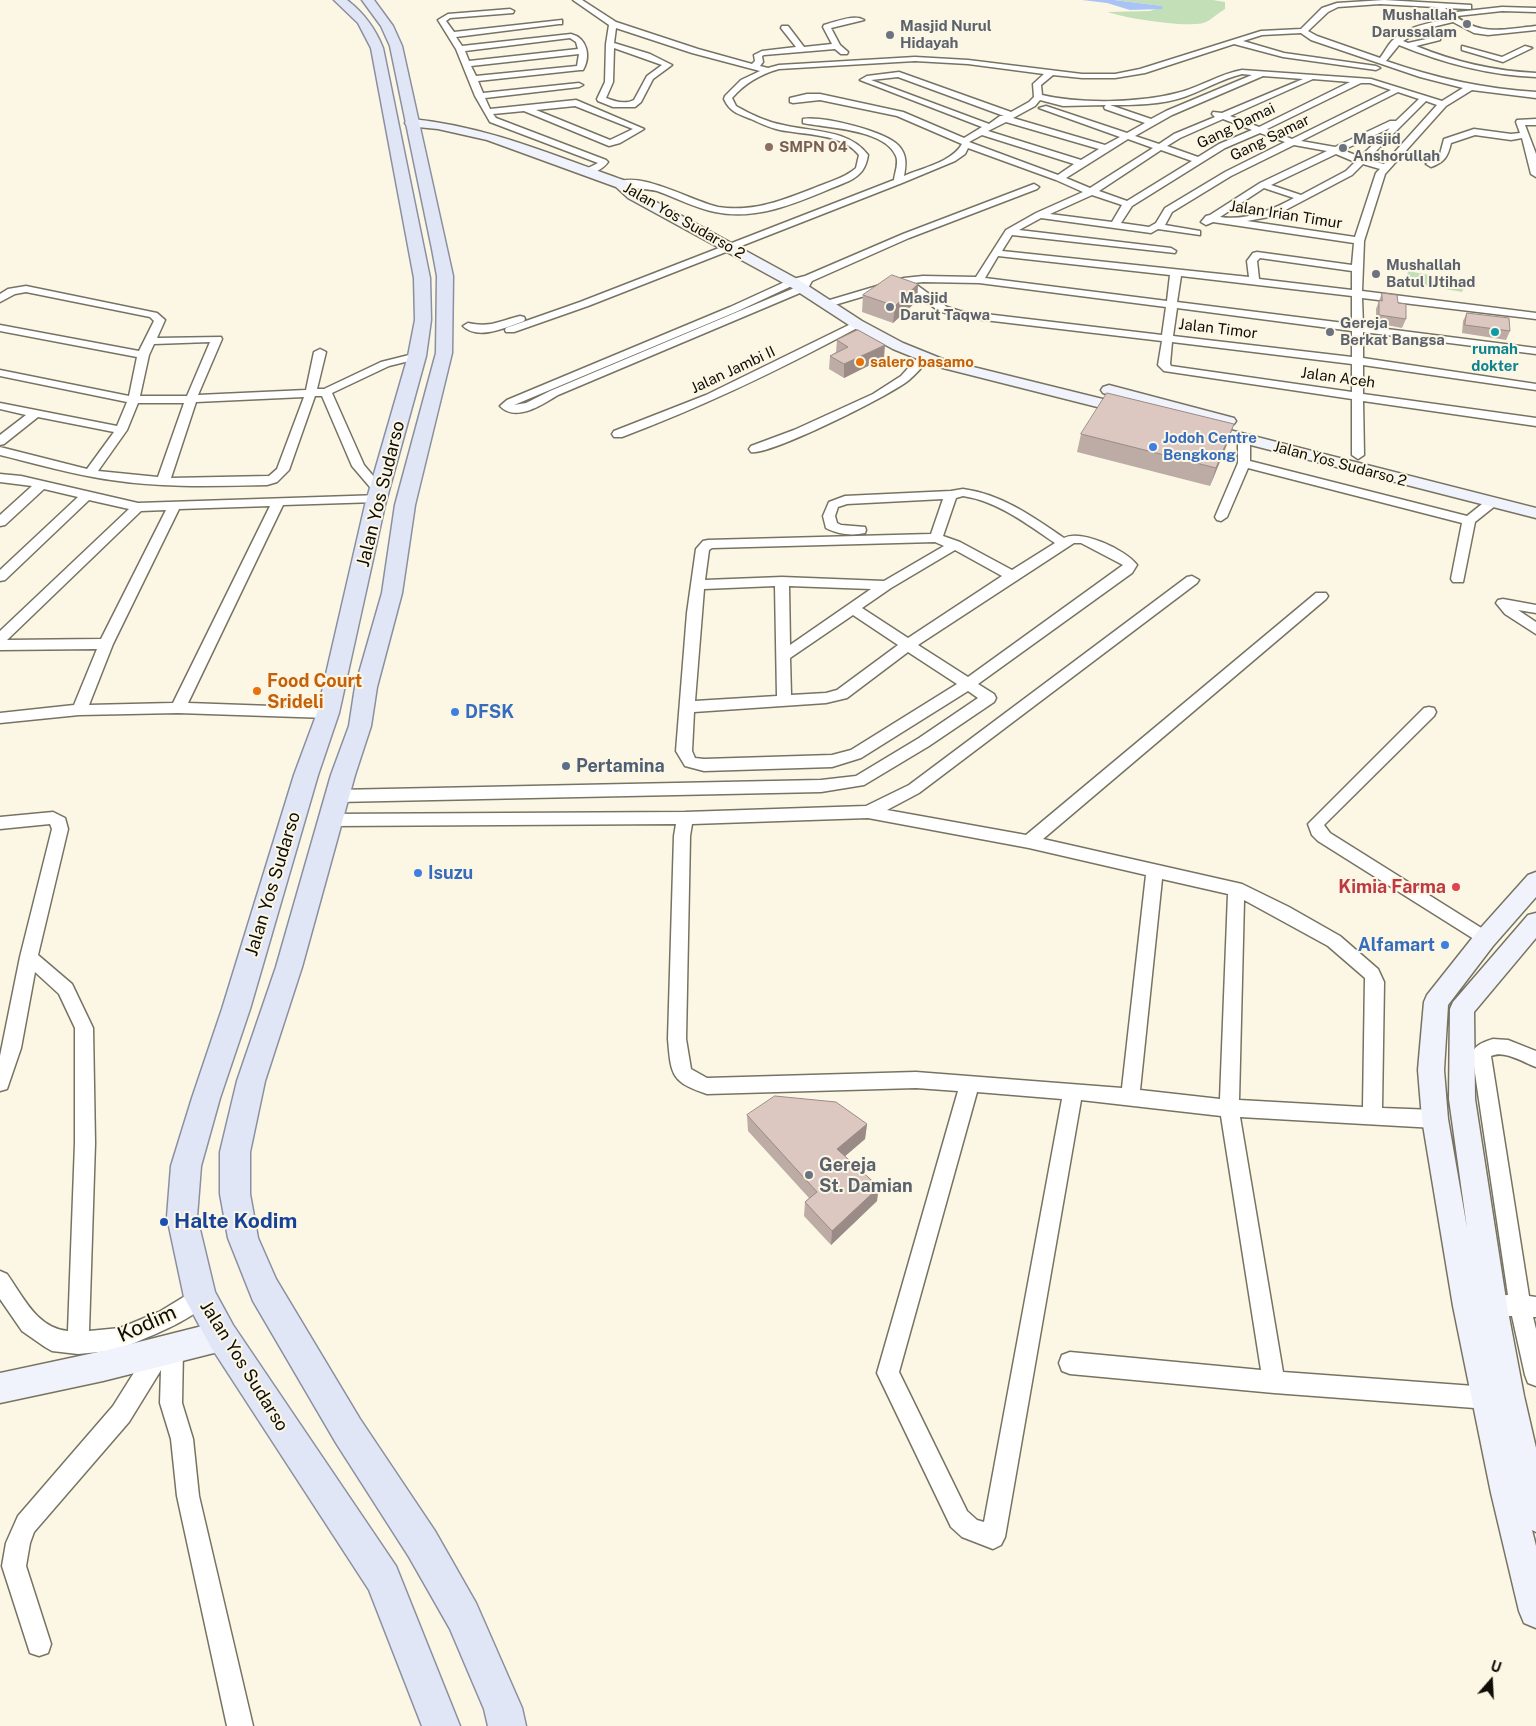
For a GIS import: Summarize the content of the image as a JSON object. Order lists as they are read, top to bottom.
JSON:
{
  "streets": {
    "main road": ["Jalan Yos Sudarso 2", "Jalan Yos Sudarso"],
    "street": [
      "Gang Damai",
      "Gang Samar",
      "Jalan Irian Timur",
      "Jalan Timor",
      "Jalan Jambi II",
      "Jalan Aceh",
      "Kodim"
    ]
  },
  "crossings": [
    ["Jalan Yos Sudarso 2", "Jalan Jambi II"],
    ["Jalan Yos Sudarso 2", "Jalan Yos Sudarso"],
    ["Jalan Timor", "Jalan Aceh"],
    ["Jalan Yos Sudarso", "Kodim"]
  ],
  "places": [
    "Mushallah Darussalam",
    "Masjid Nurul Hidayah",
    "SMPN 04",
    "Masjid Anshorullah",
    "Mushallah Batul IJtihad",
    "Masjid Darut Taqwa",
    "Gereja Berkat Bangsa",
    "rumah dokter",
    "salero basamo",
    "Jodoh Centre Bengkong",
    "Food Court Srideli",
    "DFSK",
    "Pertamina",
    "Isuzu",
    "Kimia Farma",
    "Alfamart",
    "Gereja St. Damian",
    "Halte Kodim"
  ],
  "north": "top"
}
